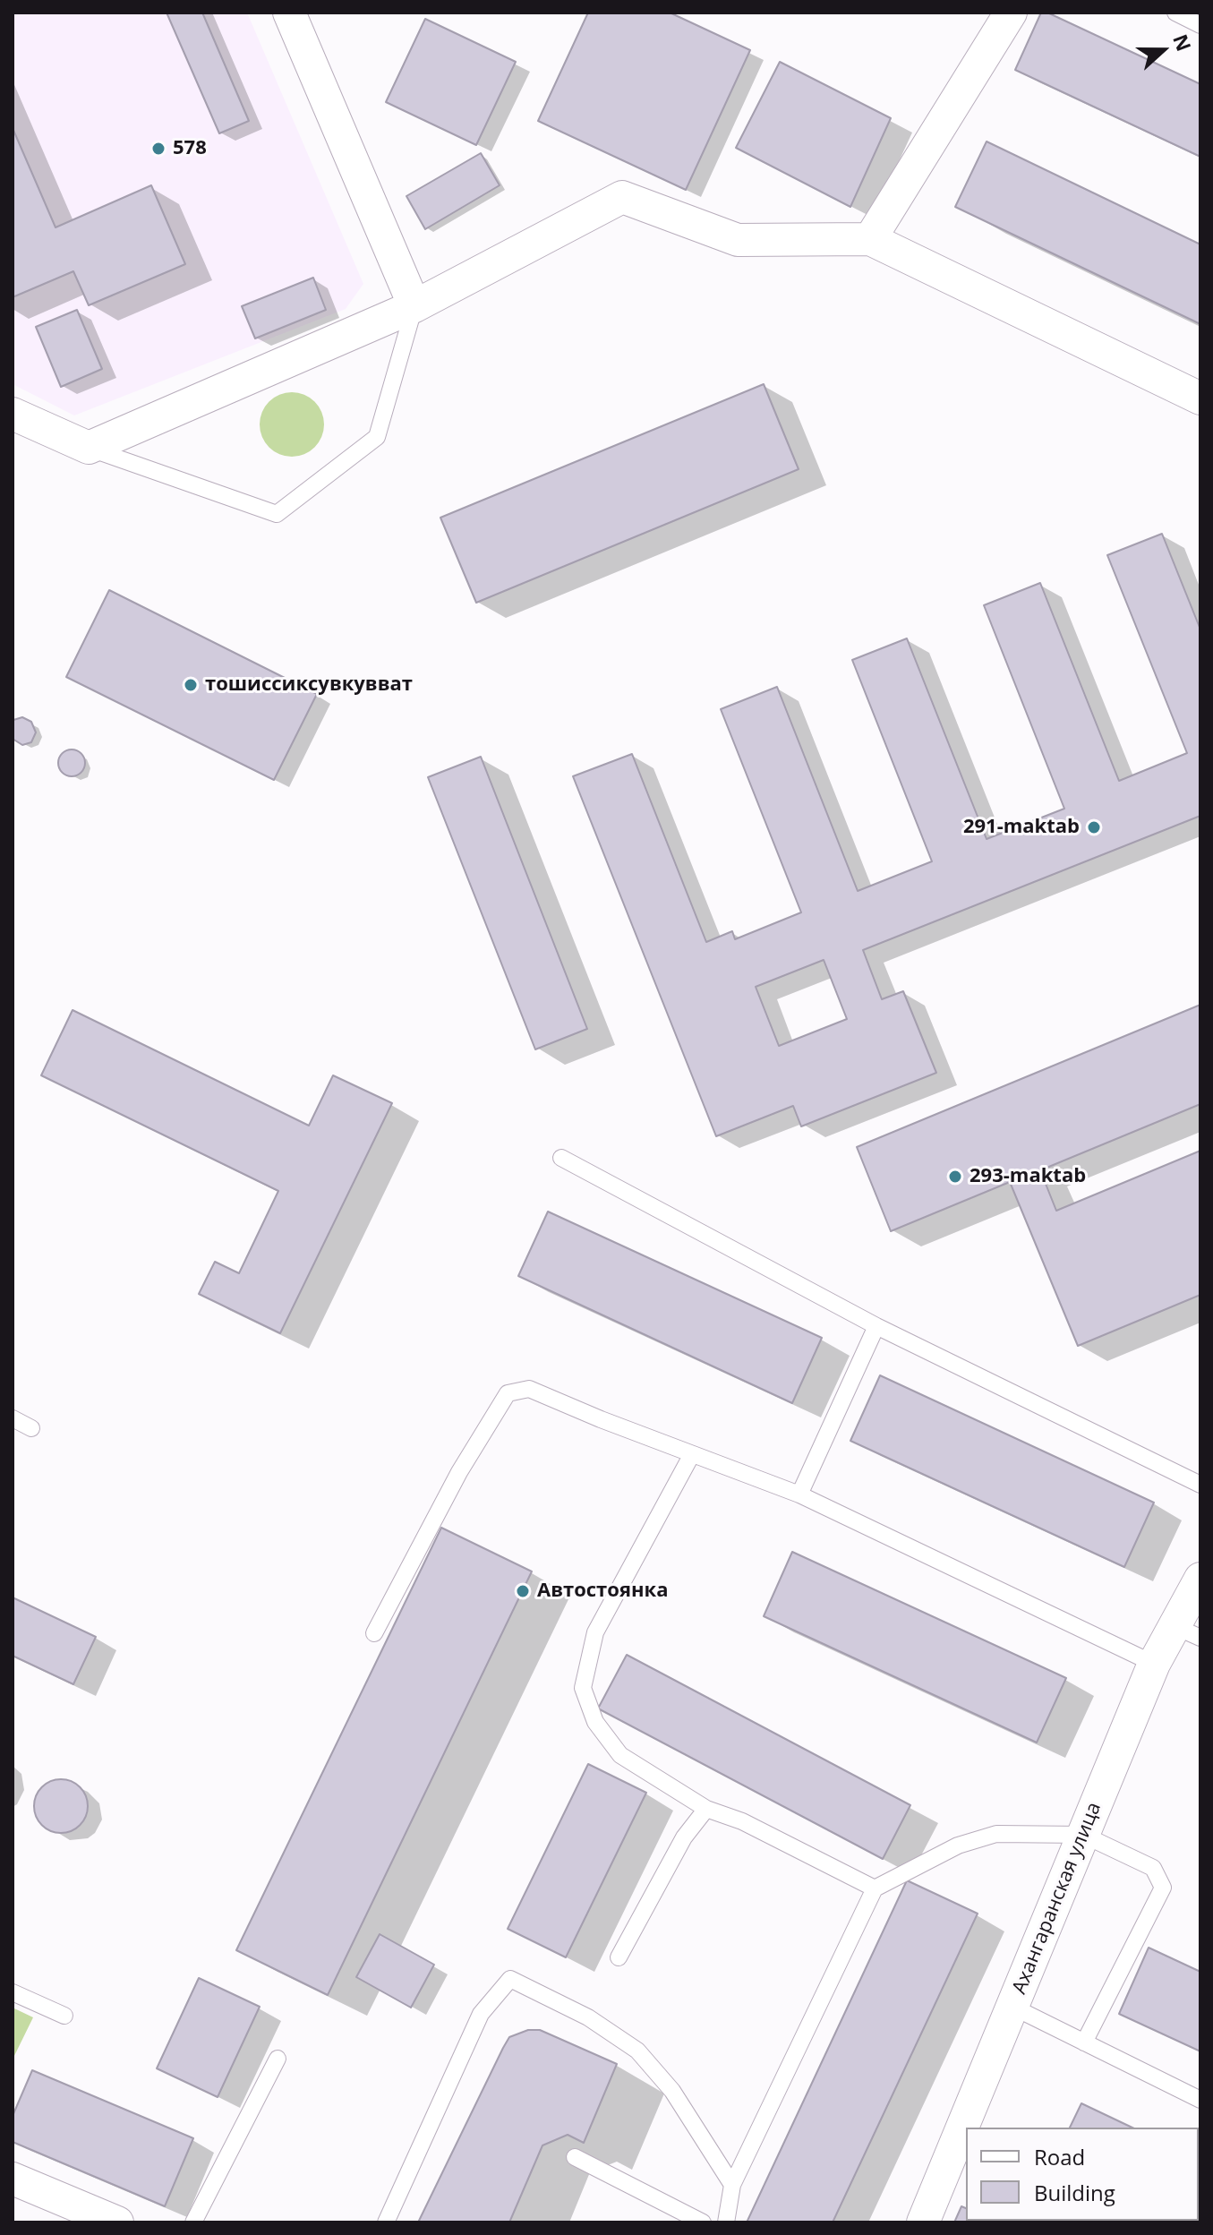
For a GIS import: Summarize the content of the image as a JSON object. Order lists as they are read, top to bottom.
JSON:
{
  "streets": {
    "street": ["Ахангаранская улица"]
  },
  "places": [
    "578",
    "тошиссиксувкувват",
    "291-maktab",
    "293-maktab",
    "Автостоянка"
  ],
  "legend": ["Road", "Building"],
  "north": "right"
}
